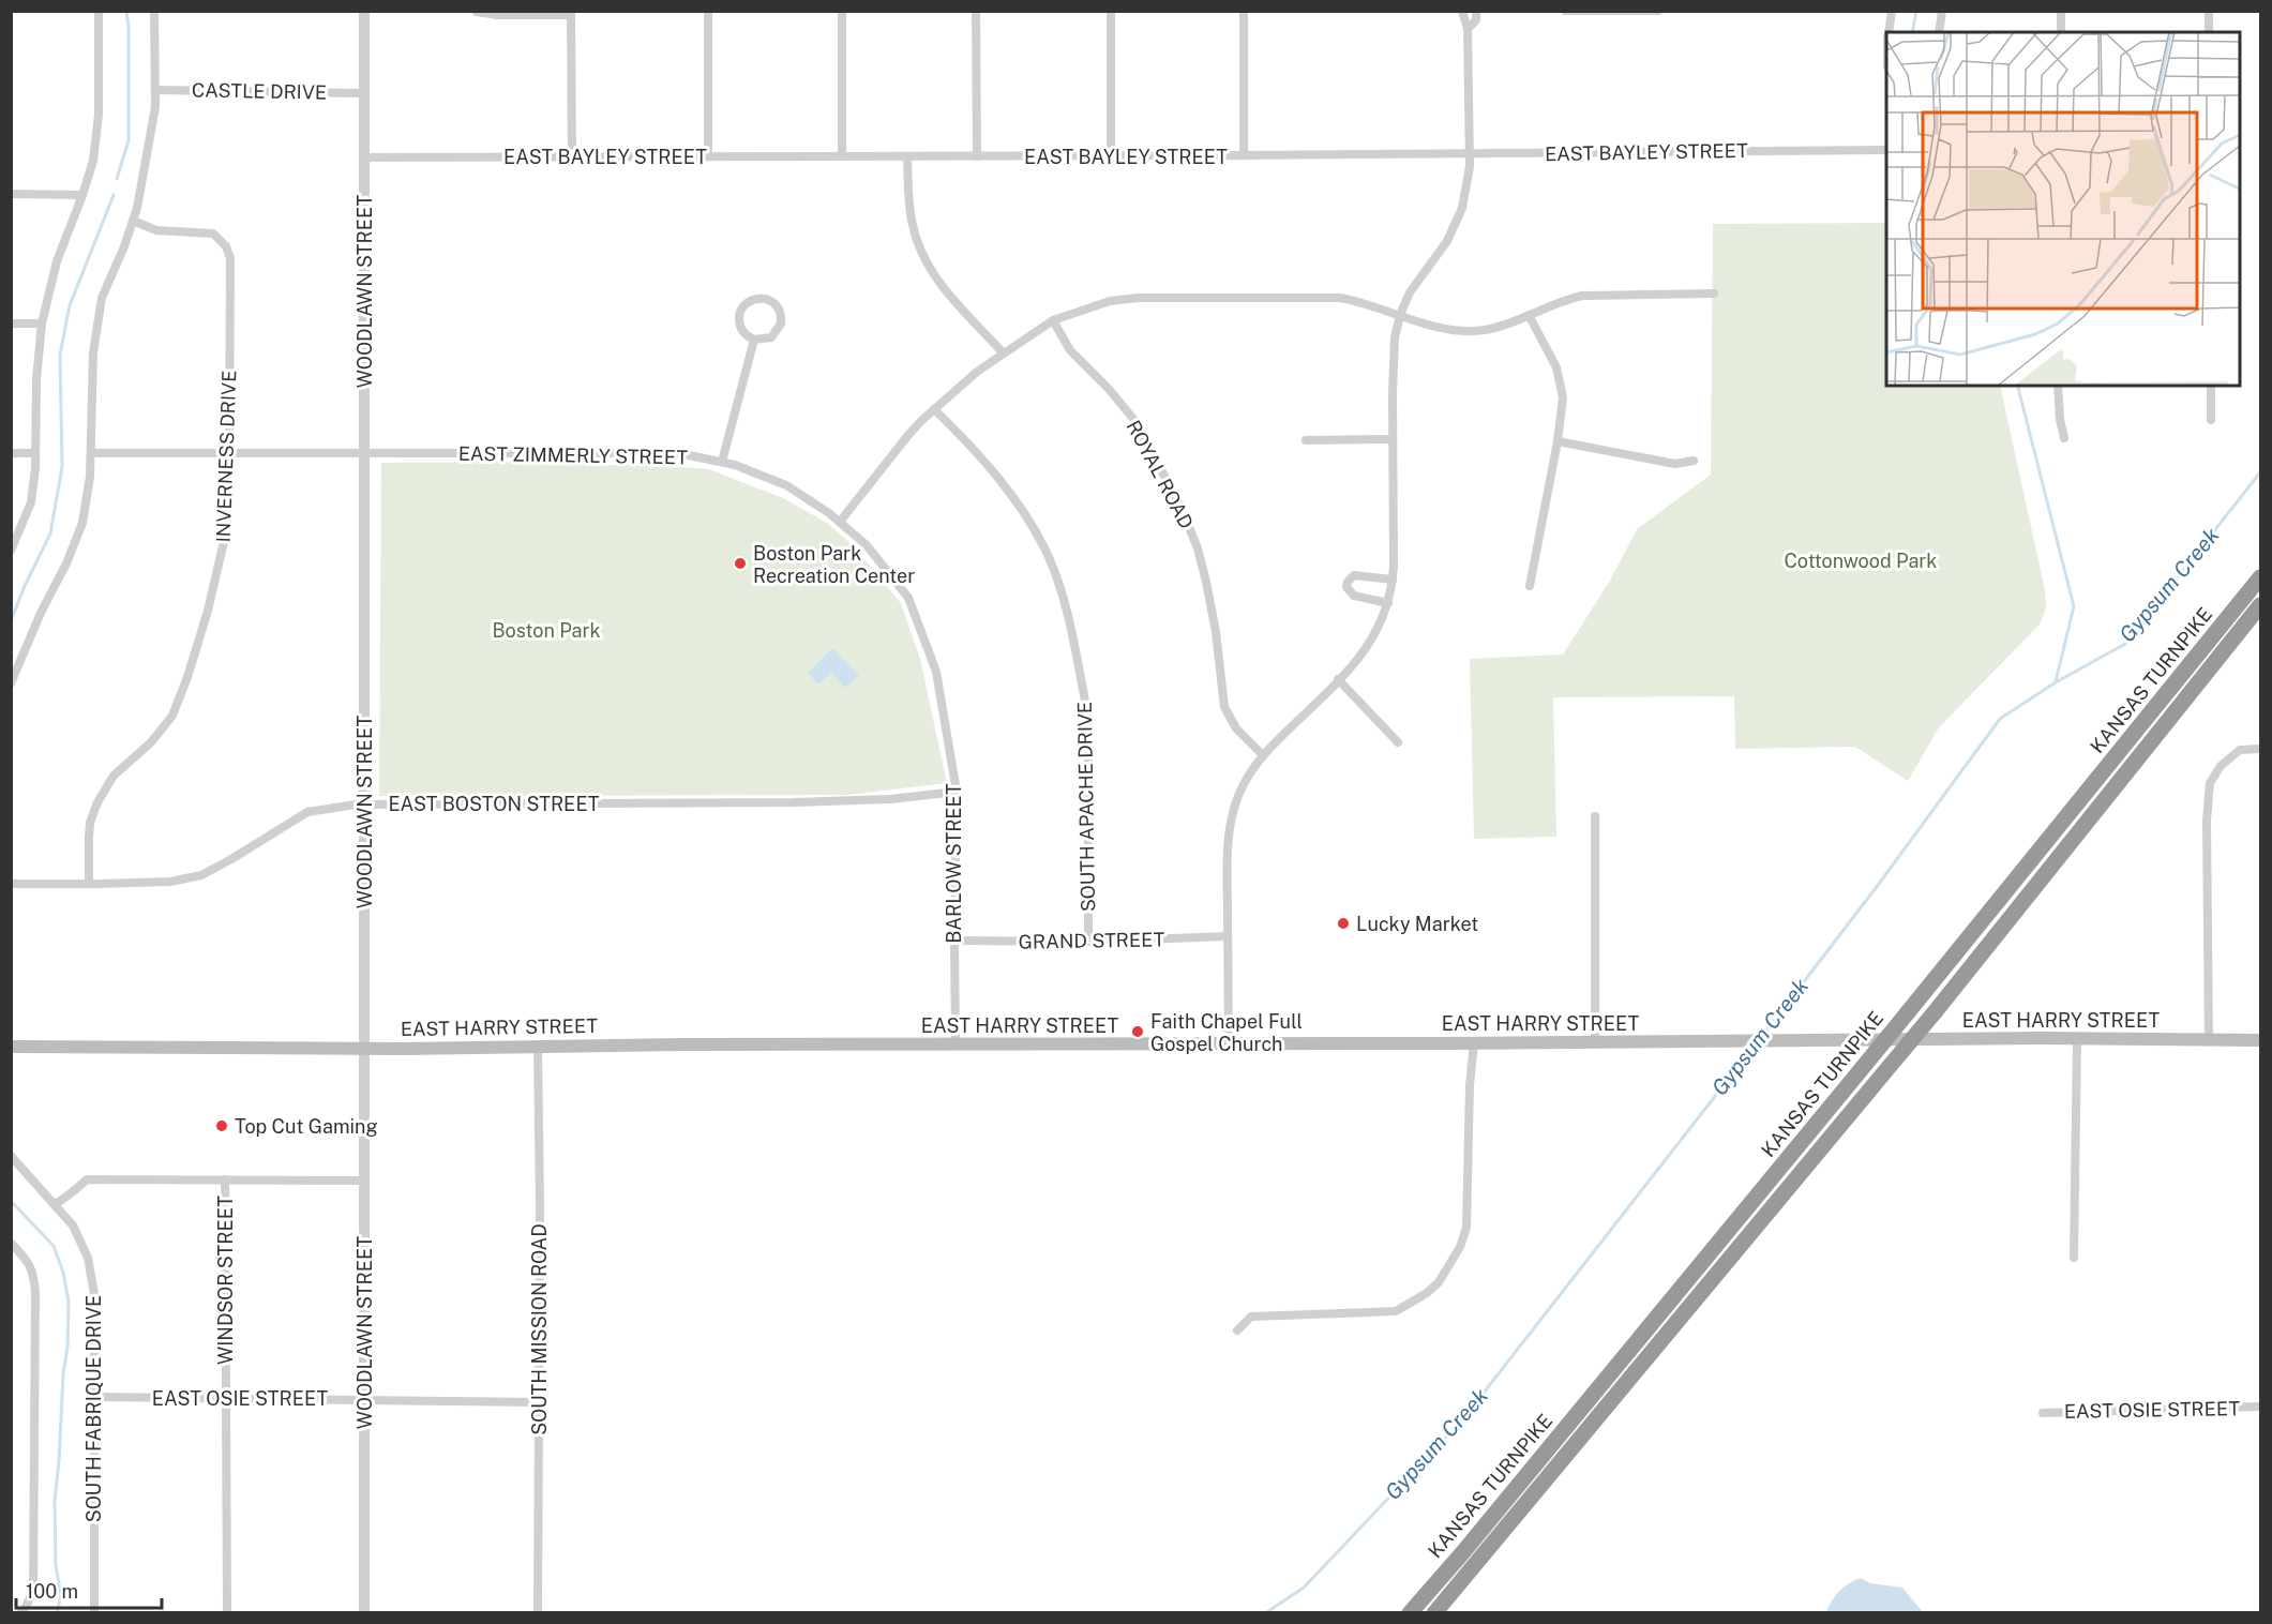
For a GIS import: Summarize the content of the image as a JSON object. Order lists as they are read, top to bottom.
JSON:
{
  "streets": {
    "highway": ["KANSAS TURNPIKE"],
    "main road": ["EAST HARRY STREET"],
    "street": [
      "CASTLE DRIVE",
      "EAST BAYLEY STREET",
      "WOODLAWN STREET",
      "EAST ZIMMERLY STREET",
      "INVERNESS DRIVE",
      "ROYAL ROAD",
      "EAST BOSTON STREET",
      "SOUTH APACHE DRIVE",
      "BARLOW STREET",
      "GRAND STREET",
      "WINDSOR STREET",
      "SOUTH MISSION ROAD",
      "EAST OSIE STREET",
      "SOUTH FABRIQUE DRIVE"
    ]
  },
  "crossings": [
    ["CASTLE DRIVE", "WOODLAWN STREET"],
    ["EAST BAYLEY STREET", "WOODLAWN STREET"],
    ["WOODLAWN STREET", "EAST ZIMMERLY STREET"],
    ["WOODLAWN STREET", "EAST BOSTON STREET"],
    ["WOODLAWN STREET", "EAST HARRY STREET"],
    ["WOODLAWN STREET", "EAST OSIE STREET"],
    ["EAST ZIMMERLY STREET", "INVERNESS DRIVE"],
    ["EAST ZIMMERLY STREET", "BARLOW STREET"],
    ["INVERNESS DRIVE", "EAST BOSTON STREET"],
    ["EAST BOSTON STREET", "BARLOW STREET"],
    ["SOUTH APACHE DRIVE", "GRAND STREET"],
    ["BARLOW STREET", "GRAND STREET"],
    ["BARLOW STREET", "EAST HARRY STREET"],
    ["EAST HARRY STREET", "SOUTH MISSION ROAD"],
    ["WINDSOR STREET", "EAST OSIE STREET"],
    ["SOUTH MISSION ROAD", "EAST OSIE STREET"],
    ["EAST OSIE STREET", "SOUTH FABRIQUE DRIVE"]
  ],
  "water": ["Gypsum Creek"],
  "parks": ["Cottonwood Park", "Boston Park"],
  "places": [
    "Boston Park Recreation Center",
    "Lucky Market",
    "Faith Chapel Full Gospel Church",
    "Top Cut Gaming"
  ],
  "scale_bar": "100 m"
}
